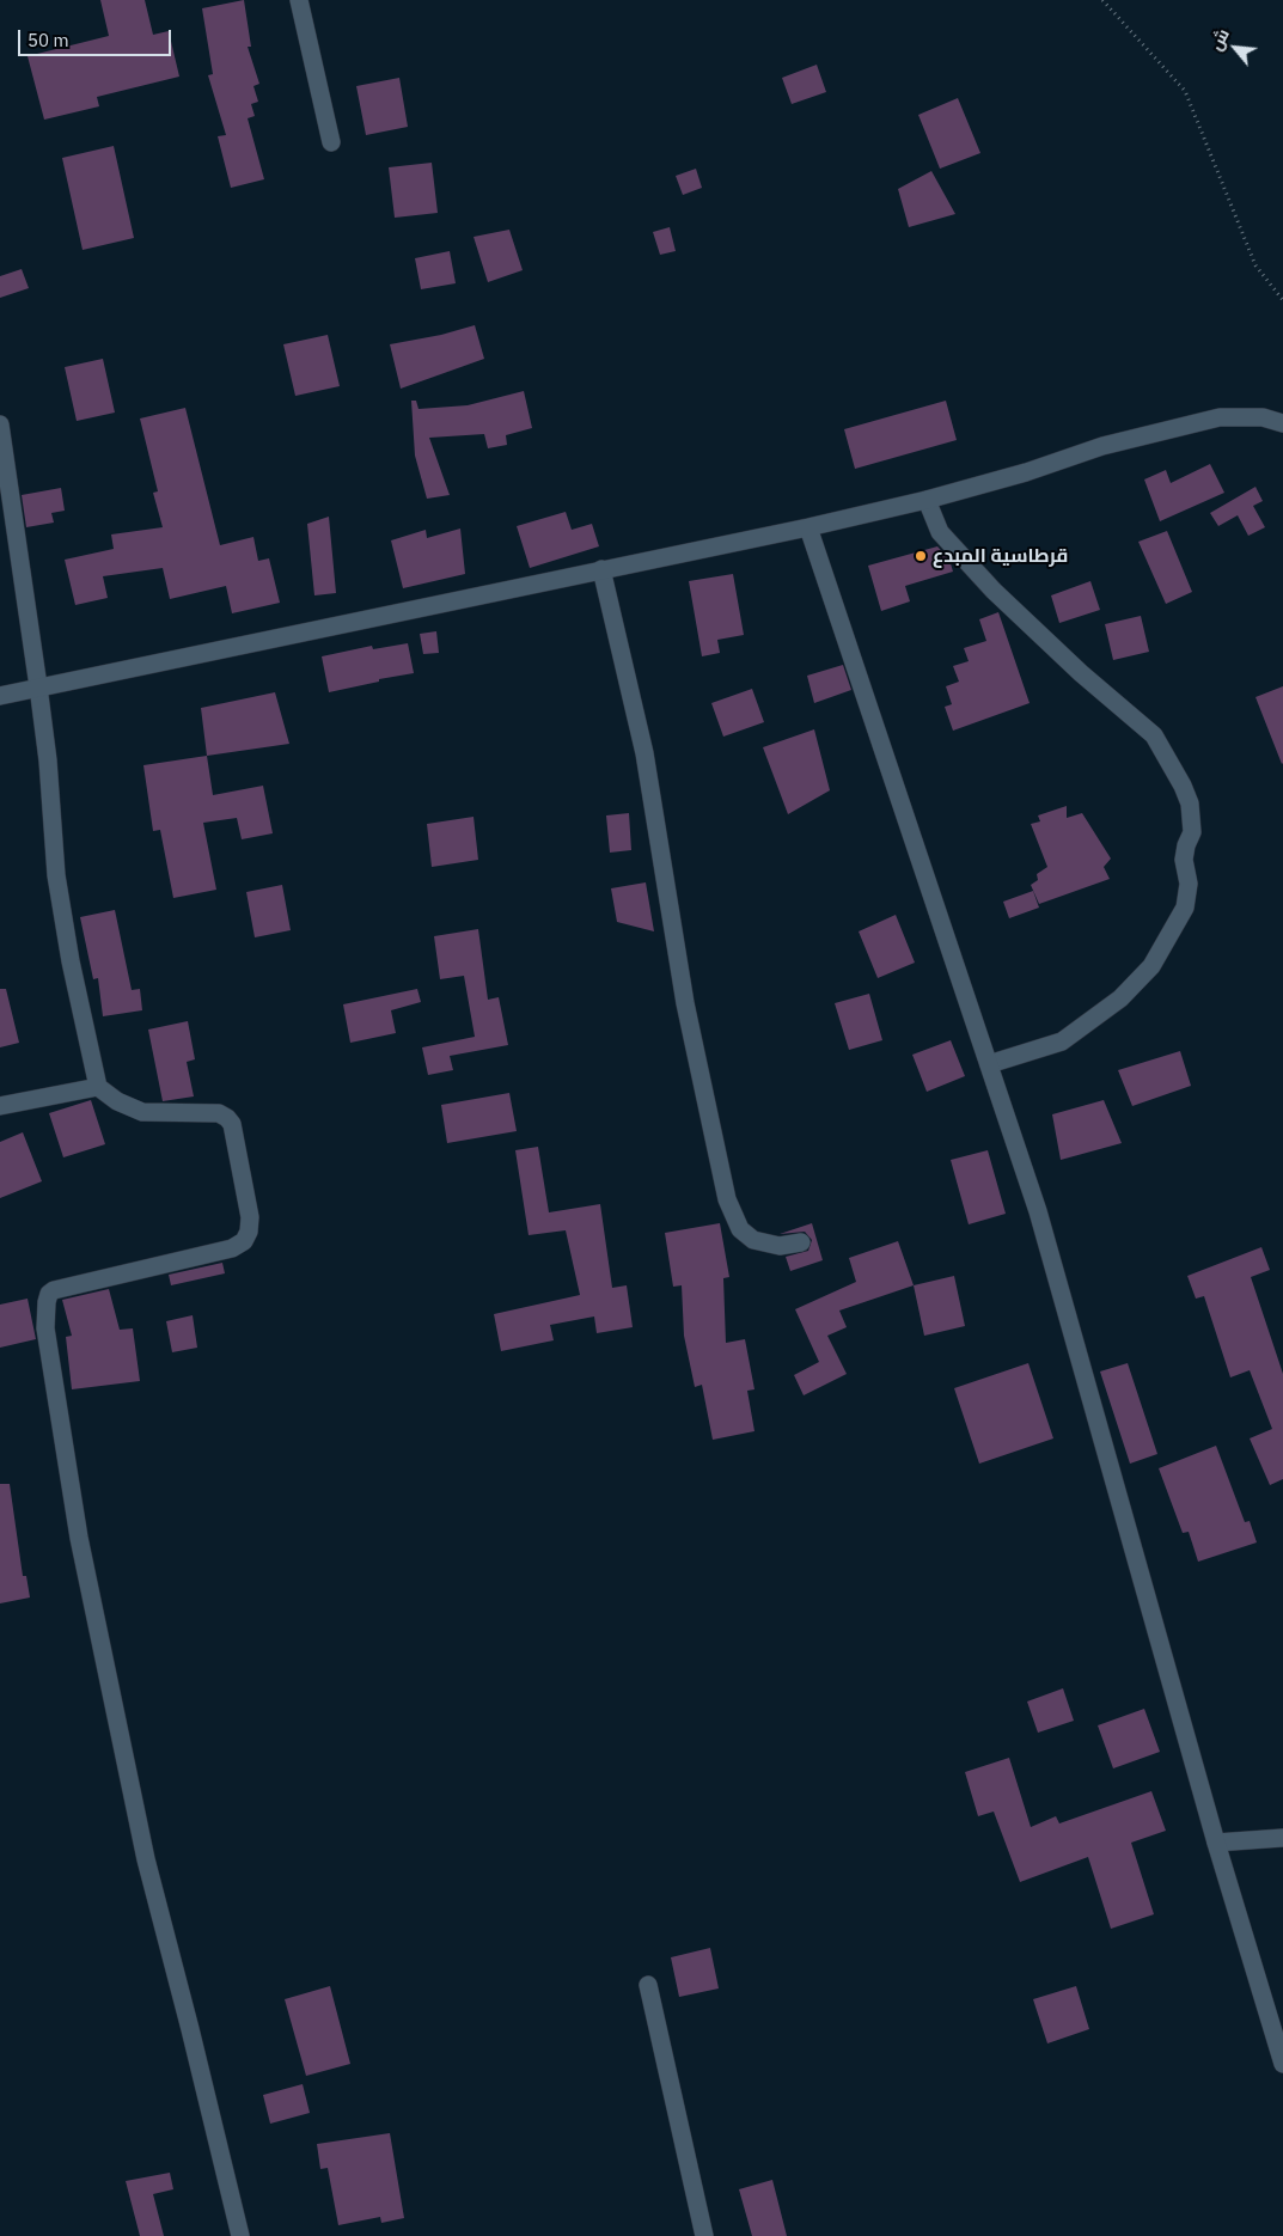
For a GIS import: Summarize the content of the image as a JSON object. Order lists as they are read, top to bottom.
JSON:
{
  "places": ["قرطاسية المبدع"],
  "scale_bar": "50 m",
  "north": "top left"
}
